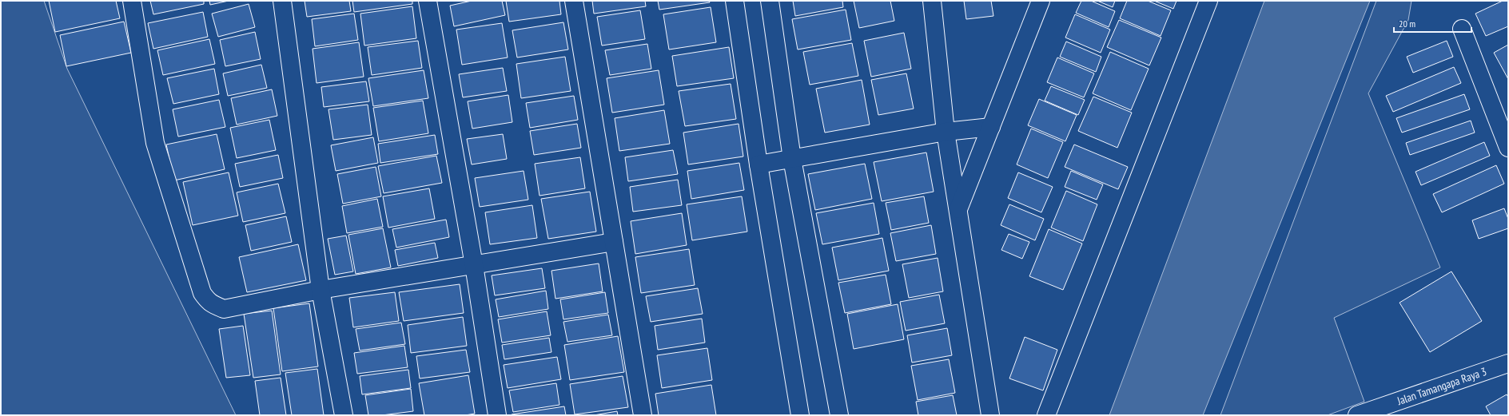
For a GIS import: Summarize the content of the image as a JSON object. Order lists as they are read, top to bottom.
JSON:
{
  "streets": {
    "street": ["Jalan Tamangapa Raya 3"]
  },
  "scale_bar": "20 m"
}
